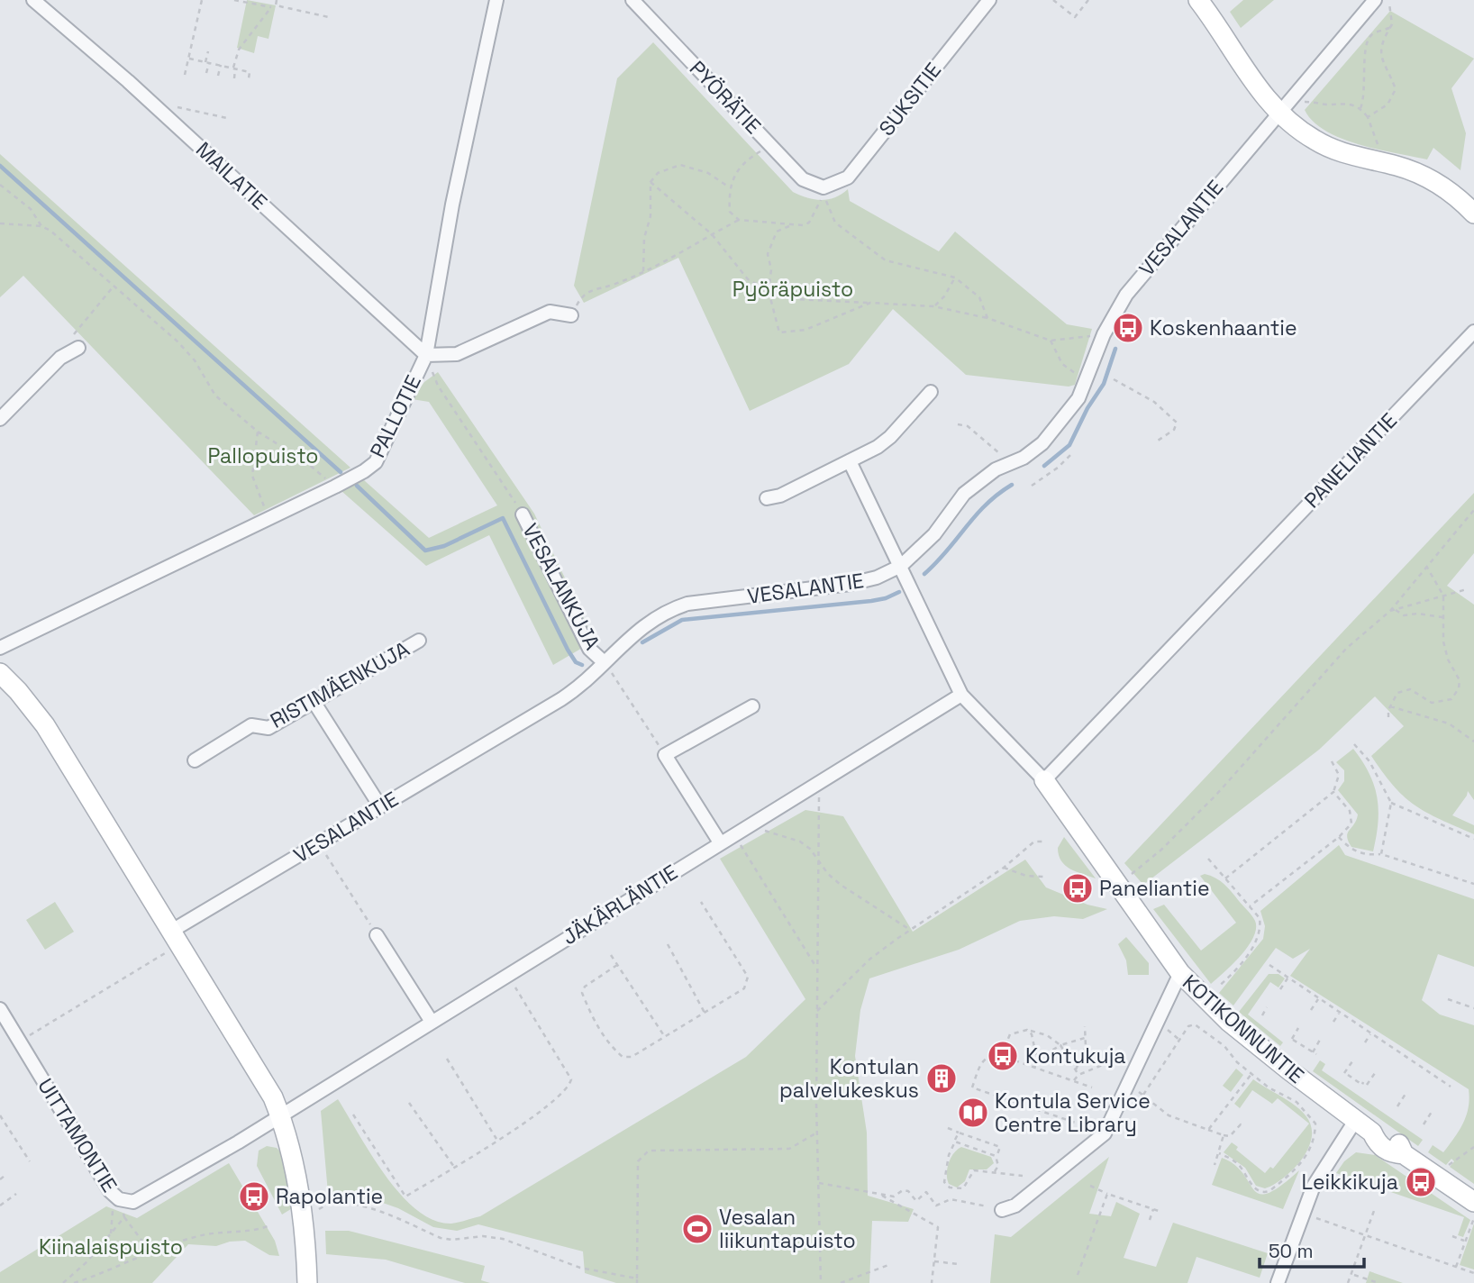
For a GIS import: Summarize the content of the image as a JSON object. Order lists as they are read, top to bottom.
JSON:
{
  "streets": {
    "street": [
      "PYÖRÄTIE",
      "SUKSITIE",
      "MAILATIE",
      "VESALANTIE",
      "PALLOTIE",
      "PANELIANTIE",
      "VESALANKUJA",
      "RISTIMÄENKUJA",
      "JÄKÄRLÄNTIE",
      "KOTIKONNUNTIE",
      "UITTAMONTIE"
    ]
  },
  "crossings": [
    ["PYÖRÄTIE", "SUKSITIE"],
    ["MAILATIE", "PALLOTIE"],
    ["VESALANTIE", "KOTIKONNUNTIE"],
    ["PANELIANTIE", "KOTIKONNUNTIE"],
    ["JÄKÄRLÄNTIE", "KOTIKONNUNTIE"],
    ["JÄKÄRLÄNTIE", "UITTAMONTIE"]
  ],
  "parks": ["Pyöräpuisto", "Pallopuisto", "Kiinalaispuisto"],
  "places": {
    "bus stop": [
      "Koskenhaantie",
      "Paneliantie",
      "Kontukuja",
      "Leikkikuja",
      "Rapolantie"
    ],
    "building": ["Kontulan palvelukeskus"],
    "library": ["Kontula Service Centre Library"],
    "sports": ["Vesalan liikuntapuisto"]
  },
  "scale_bar": "50 m"
}
